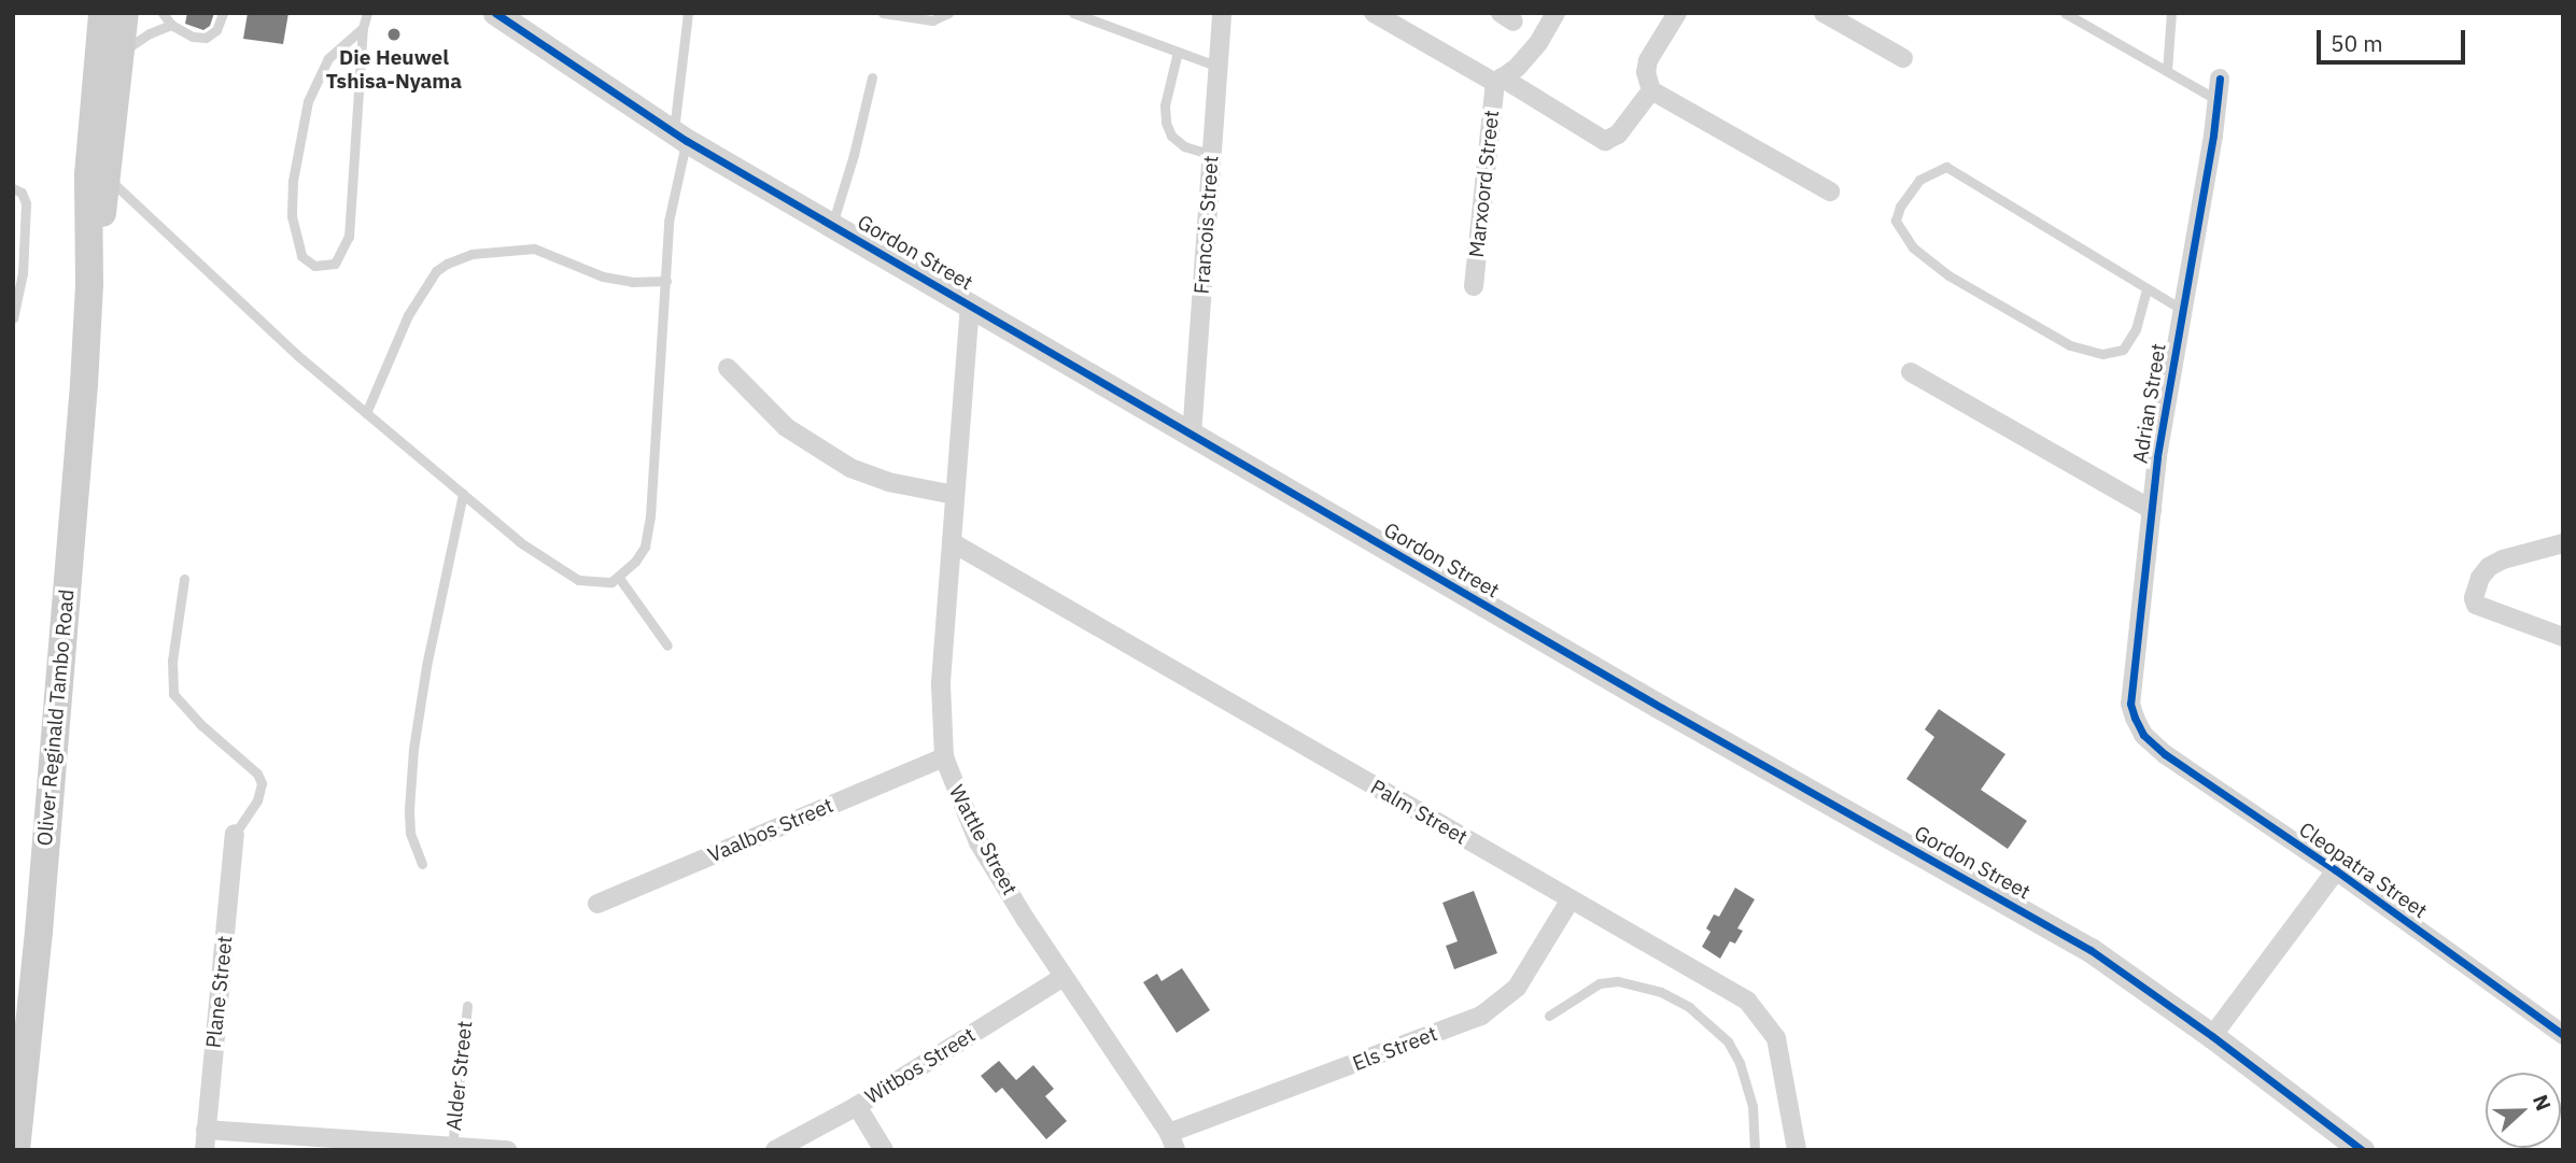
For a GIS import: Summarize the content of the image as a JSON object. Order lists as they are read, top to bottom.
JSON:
{
  "streets": {
    "main road": ["Oliver Reginald Tambo Road"],
    "street": [
      "Marxoord Street",
      "Francois Street",
      "Gordon Street",
      "Adrian Street",
      "Palm Street",
      "Vaalbos Street",
      "Wattle Street",
      "Cleopatra Street",
      "Plane Street",
      "Els Street",
      "Witbos Street"
    ],
    "lane": ["Alder Street"]
  },
  "crossings": [
    ["Francois Street", "Gordon Street"],
    ["Gordon Street", "Wattle Street"],
    ["Adrian Street", "Cleopatra Street"],
    ["Palm Street", "Wattle Street"],
    ["Palm Street", "Els Street"],
    ["Vaalbos Street", "Wattle Street"],
    ["Wattle Street", "Els Street"],
    ["Wattle Street", "Witbos Street"]
  ],
  "places": ["Die Heuwel Tshisa-Nyama"],
  "scale_bar": "50 m",
  "north": "right"
}
